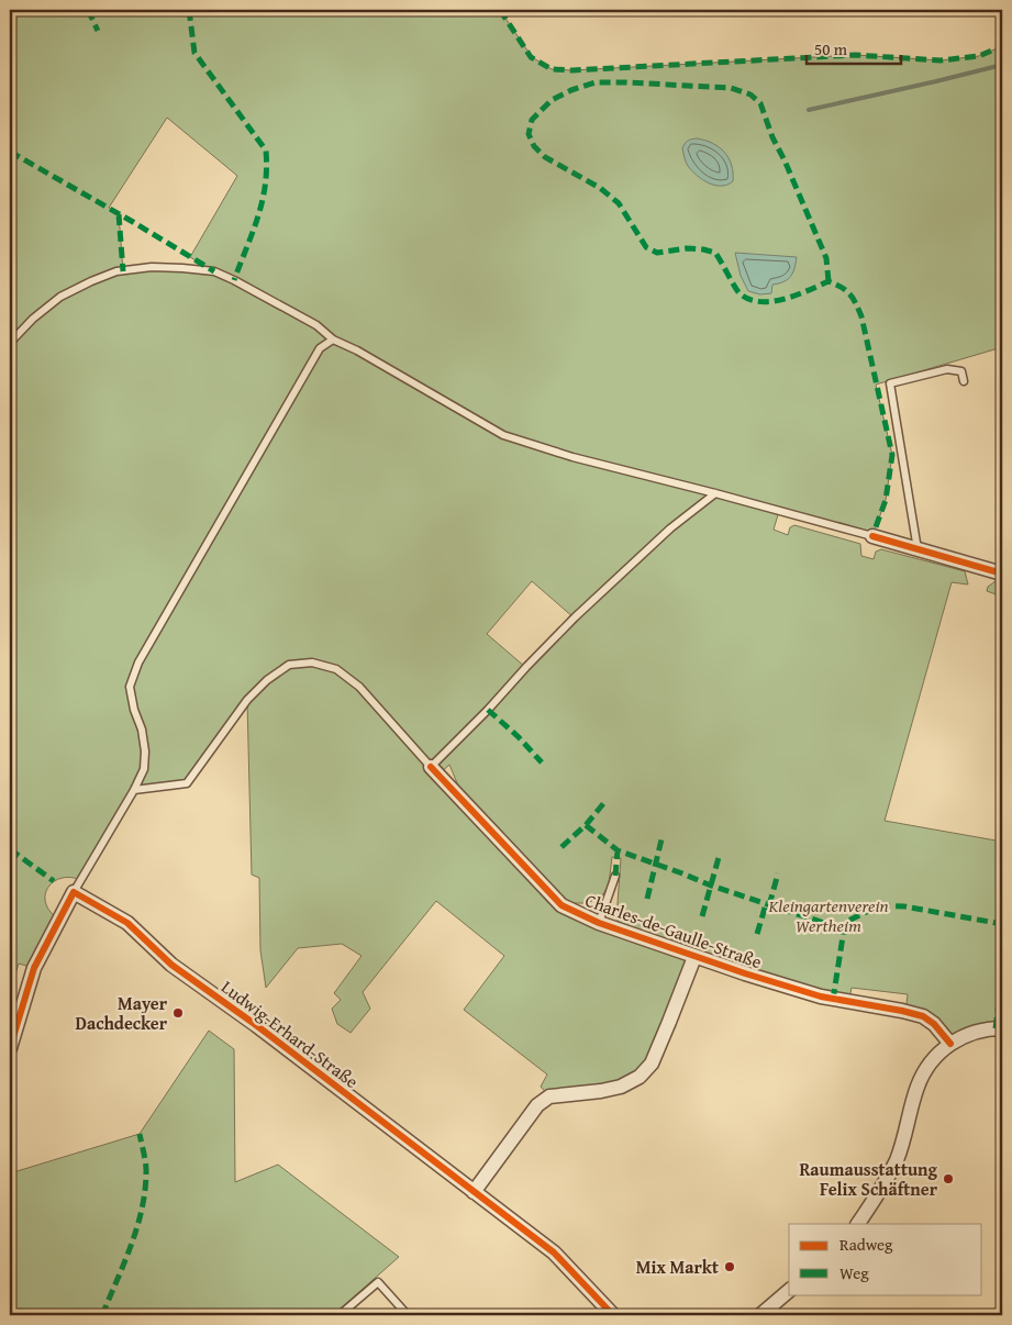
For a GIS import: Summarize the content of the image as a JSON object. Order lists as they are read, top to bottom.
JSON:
{
  "streets": {
    "street": ["Charles-de-Gaulle-Straße", "Ludwig-Erhard-Straße"]
  },
  "crossings": [
    ["Charles-de-Gaulle-Straße", "Ludwig-Erhard-Straße"]
  ],
  "parks": ["Kleingartenverein Wertheim"],
  "places": ["Mayer Dachdecker", "Raumausstattung Felix Schäftner", "Mix Markt"],
  "legend": ["Radweg", "Weg"],
  "scale_bar": "50 m"
}
